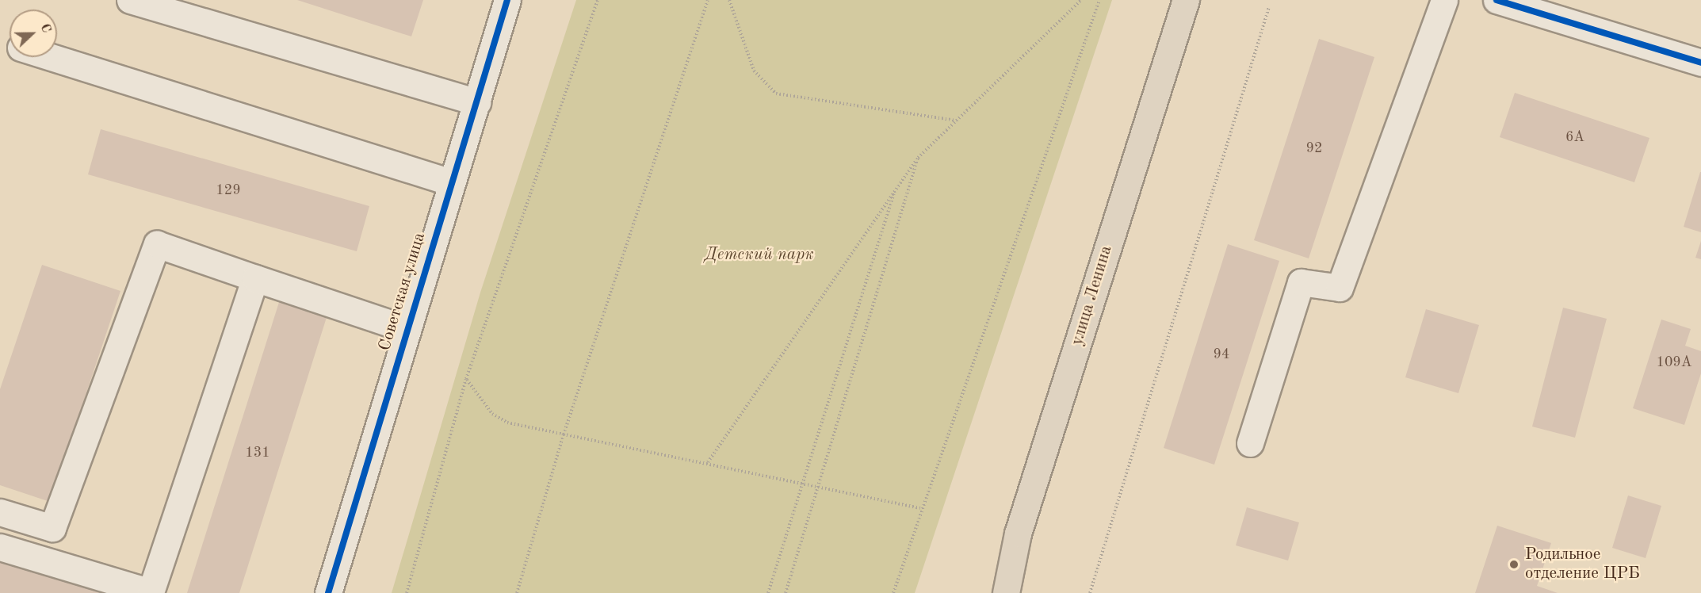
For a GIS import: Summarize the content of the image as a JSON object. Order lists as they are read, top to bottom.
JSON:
{
  "streets": {
    "main road": ["улица Ленина"],
    "street": ["Советская улица"]
  },
  "parks": ["Детский парк"],
  "places": ["Родильное отделение ЦРБ"],
  "house_numbers": [
    "6А",
    "92",
    "129",
    "94",
    "109А",
    "131"
  ],
  "north": "right"
}
